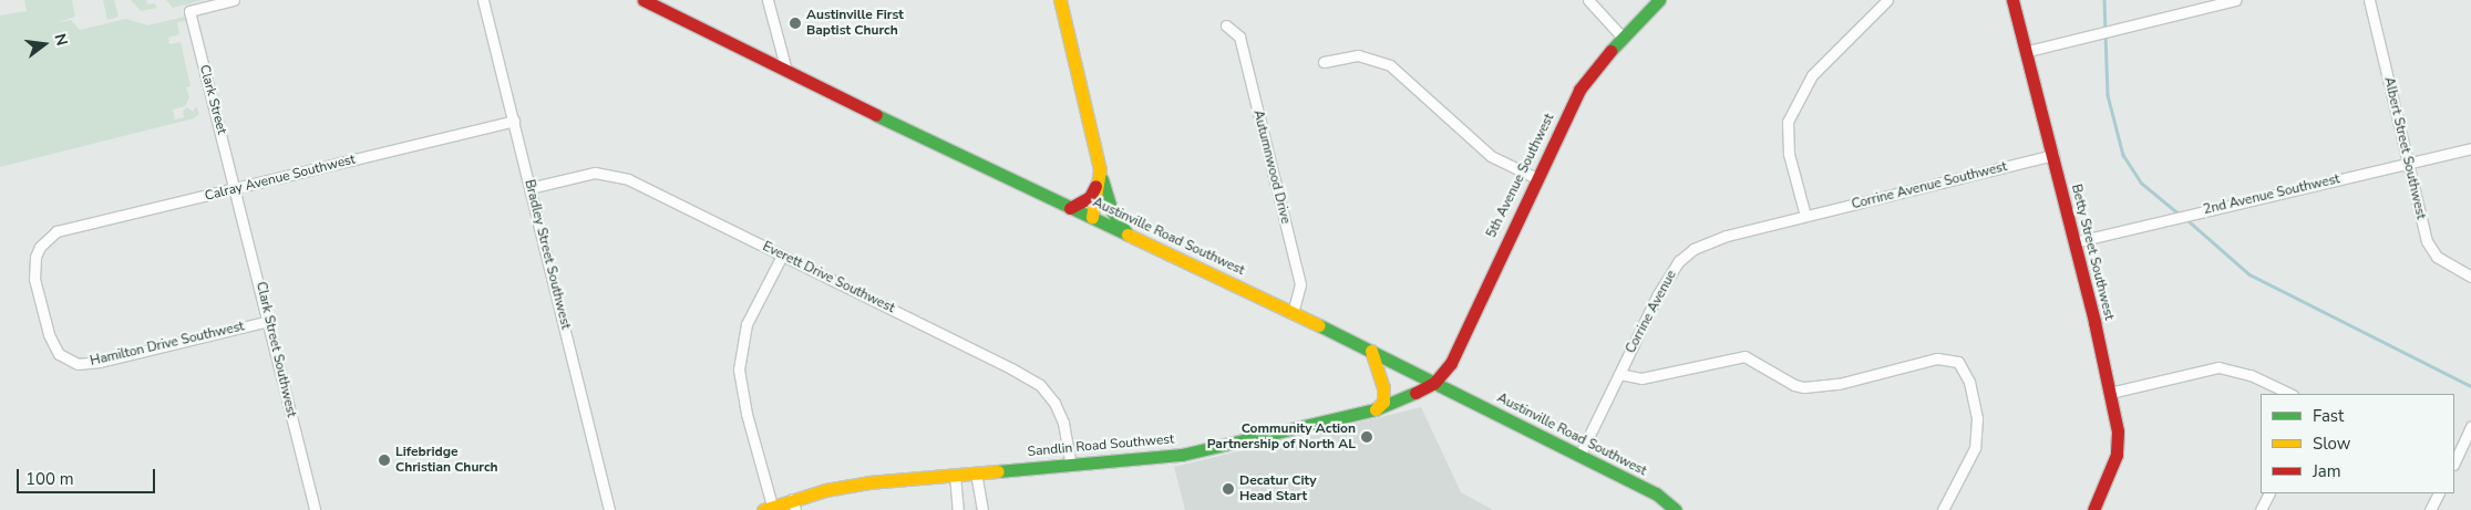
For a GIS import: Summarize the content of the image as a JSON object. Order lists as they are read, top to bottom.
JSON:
{
  "streets": {
    "street": [
      "Clark Street",
      "Albert Street Southwest",
      "Autumnwood Drive",
      "5th Avenue Southwest",
      "Calray Avenue Southwest",
      "Corrine Avenue Southwest",
      "2nd Avenue Southwest",
      "Austinville Road Southwest",
      "Betty Street Southwest",
      "Bradley Street Southwest",
      "Everett Drive Southwest",
      "Corrine Avenue",
      "Hamilton Drive Southwest",
      "Clark Street Southwest",
      "Sandlin Road Southwest"
    ]
  },
  "crossings": [
    ["Clark Street", "Calray Avenue Southwest"],
    ["Clark Street", "Clark Street Southwest"],
    ["Albert Street Southwest", "2nd Avenue Southwest"],
    ["Autumnwood Drive", "Austinville Road Southwest"],
    ["5th Avenue Southwest", "Austinville Road Southwest"],
    ["5th Avenue Southwest", "Sandlin Road Southwest"],
    ["Calray Avenue Southwest", "Bradley Street Southwest"],
    ["Calray Avenue Southwest", "Hamilton Drive Southwest"],
    ["Calray Avenue Southwest", "Clark Street Southwest"],
    ["Corrine Avenue Southwest", "Betty Street Southwest"],
    ["Corrine Avenue Southwest", "Corrine Avenue"],
    ["2nd Avenue Southwest", "Betty Street Southwest"],
    ["Austinville Road Southwest", "Corrine Avenue"],
    ["Austinville Road Southwest", "Sandlin Road Southwest"],
    ["Bradley Street Southwest", "Everett Drive Southwest"],
    ["Everett Drive Southwest", "Sandlin Road Southwest"],
    ["Hamilton Drive Southwest", "Clark Street Southwest"]
  ],
  "places": [
    "Austinville First Baptist Church",
    "Community Action Partnership of North AL",
    "Lifebridge Christian Church",
    "Decatur City Head Start"
  ],
  "legend": ["Fast", "Slow", "Jam"],
  "scale_bar": "100 m",
  "north": "right"
}
